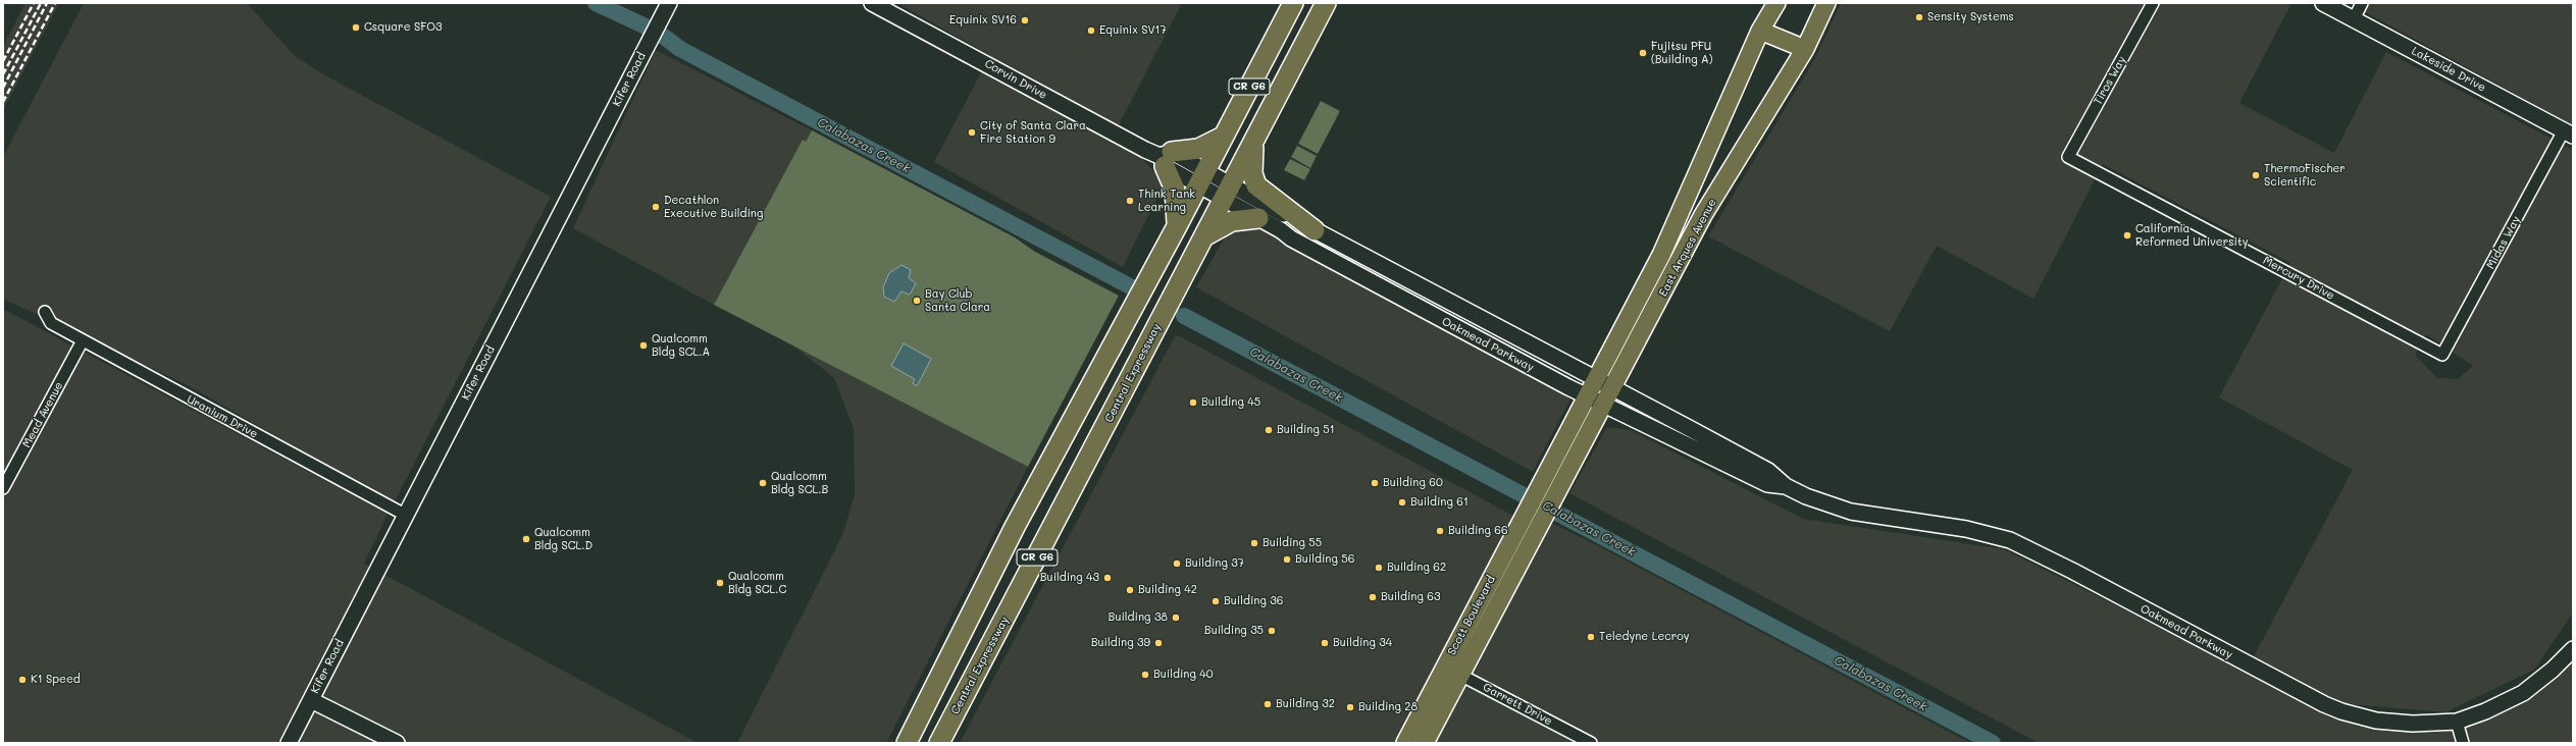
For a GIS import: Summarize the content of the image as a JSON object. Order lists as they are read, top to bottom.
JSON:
{
  "streets": {
    "highway": ["CR G6", "Central Expressway"],
    "main road": [
      "Lakeside Drive",
      "Kifer Road",
      "Corvin Drive",
      "East Arques Avenue",
      "Oakmead Parkway",
      "Scott Boulevard"
    ],
    "street": [
      "Tiros Way",
      "Midas Way",
      "Mercury Drive",
      "Mead Avenue",
      "Uranium Drive",
      "Garrett Drive"
    ]
  },
  "crossings": [
    ["Lakeside Drive", "Midas Way"],
    ["Kifer Road", "Uranium Drive"],
    ["Corvin Drive", "CR G6"],
    ["Corvin Drive", "Oakmead Parkway"],
    ["Tiros Way", "Mercury Drive"],
    ["CR G6", "Oakmead Parkway"],
    ["Midas Way", "Mercury Drive"],
    ["East Arques Avenue", "Oakmead Parkway"],
    ["East Arques Avenue", "Scott Boulevard"],
    ["Oakmead Parkway", "Central Expressway"],
    ["Mead Avenue", "Uranium Drive"],
    ["Scott Boulevard", "Garrett Drive"]
  ],
  "water": ["Calabazas Creek"],
  "places": [
    "Sensity Systems",
    "Equinix SV16",
    "Csquare SFO3",
    "Equinix SV17",
    "Fujitsu PFU (Building A)",
    "City of Santa Clara Fire Station 9",
    "ThermoFischer Scientific",
    "Think Tank Learning",
    "Decathlon Executive Building",
    "California Reformed University",
    "Bay Club Santa Clara",
    "Qualcomm Bldg SCL.A",
    "Building 45",
    "Building 51",
    "Qualcomm Bldg SCL.B",
    "Building 60",
    "Building 61",
    "Building 66",
    "Qualcomm Bldg SCL.D",
    "Building 55",
    "Building 56",
    "Building 37",
    "Building 62",
    "Building 43",
    "Qualcomm Bldg SCL.C",
    "Building 42",
    "Building 63",
    "Building 36",
    "Building 38",
    "Building 35",
    "Teledyne Lecroy",
    "Building 39",
    "Building 34",
    "Building 40",
    "K1 Speed",
    "Building 32",
    "Building 28"
  ]
}
